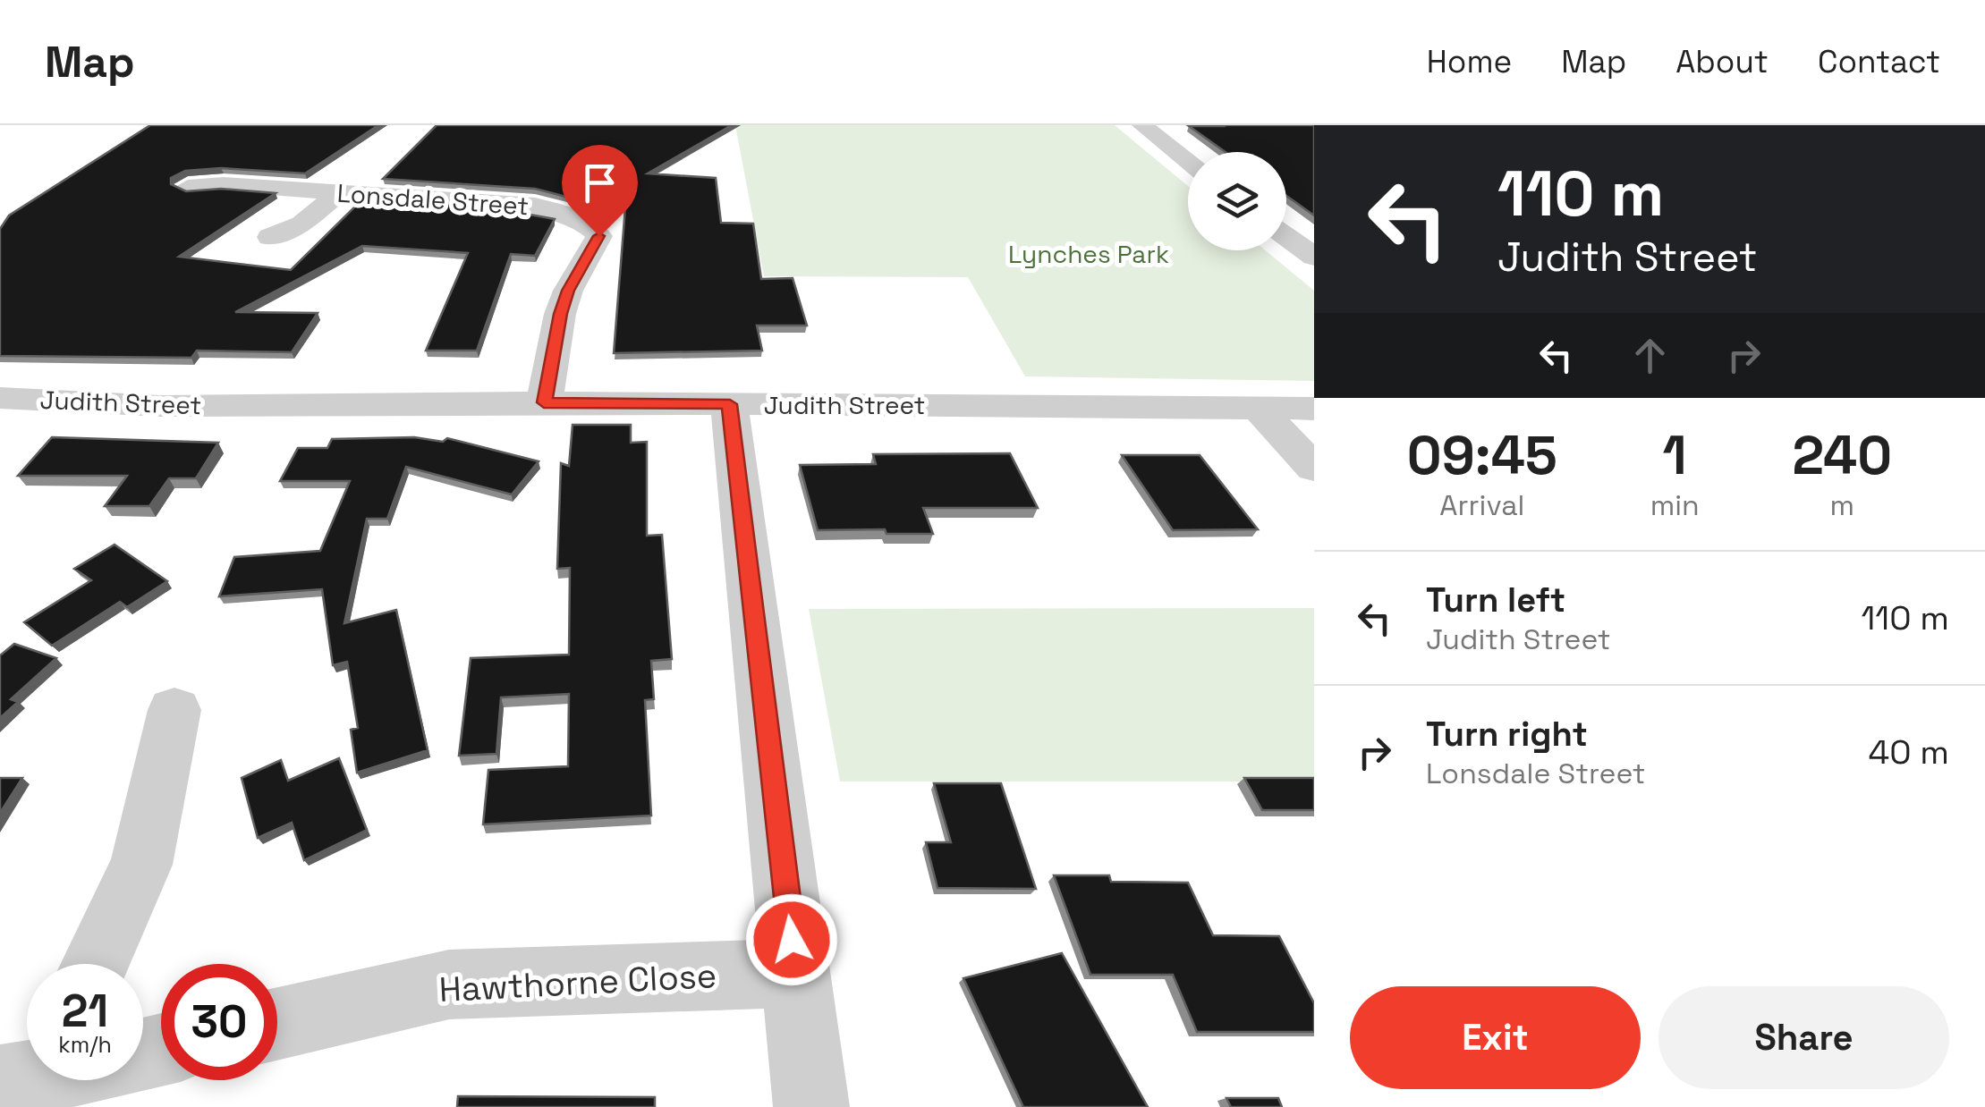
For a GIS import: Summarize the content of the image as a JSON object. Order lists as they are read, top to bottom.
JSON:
{
  "streets": {
    "street": ["Lonsdale Street", "Judith Street", "Hawthorne Close"]
  },
  "crossings": [
    ["Lonsdale Street", "Judith Street"]
  ],
  "parks": ["Lynches Park"],
  "page": {
    "header": "Map",
    "nav": [
      "Home",
      "Map",
      "About",
      "Contact"
    ],
    "turn": ["110 m", "Judith Street"],
    "eta": [
      "09:45",
      "Arrival",
      "1",
      "min",
      "240",
      "m"
    ],
    "list": [
      {
        "name": "Turn left",
        "note": "Judith Street",
        "value": "110 m"
      },
      {
        "name": "Turn right",
        "note": "Lonsdale Street",
        "value": "40 m"
      }
    ],
    "speed": "21 km/h",
    "limit": "30",
    "buttons": ["Exit", "Share"]
  }
}
